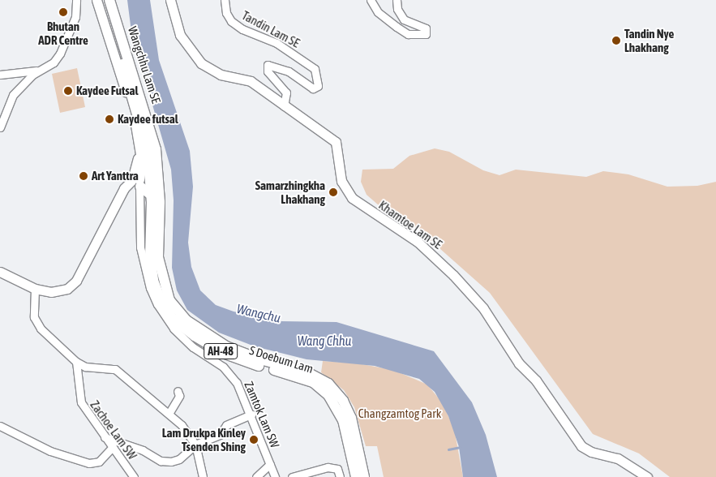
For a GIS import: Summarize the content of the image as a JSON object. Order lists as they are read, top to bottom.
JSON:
{
  "streets": {
    "highway": ["Wangchhu Lam SE", "AH-48", "S Doebum Lam"],
    "main road": ["Khamtoe Lam SE"],
    "street": ["Tandin Lam SE", "Zamtok Lam SW", "Zachoe Lam SW"]
  },
  "crossings": [
    ["Tandin Lam SE", "Khamtoe Lam SE"],
    ["Wangchhu Lam SE", "S Doebum Lam"],
    ["Wangchhu Lam SE", "Zamtok Lam SW"],
    ["S Doebum Lam", "Zamtok Lam SW"]
  ],
  "water": ["Wangchu", "Wang Chhu"],
  "parks": ["Changzamtog Park"],
  "places": [
    "Bhutan ADR Centre",
    "Tandin Nye Lhakhang",
    "Kaydee Futsal",
    "Kaydee futsal",
    "Art Yanttra",
    "Samarzhingkha Lhakhang",
    "Lam Drukpa Kinley Tsenden Shing"
  ]
}
